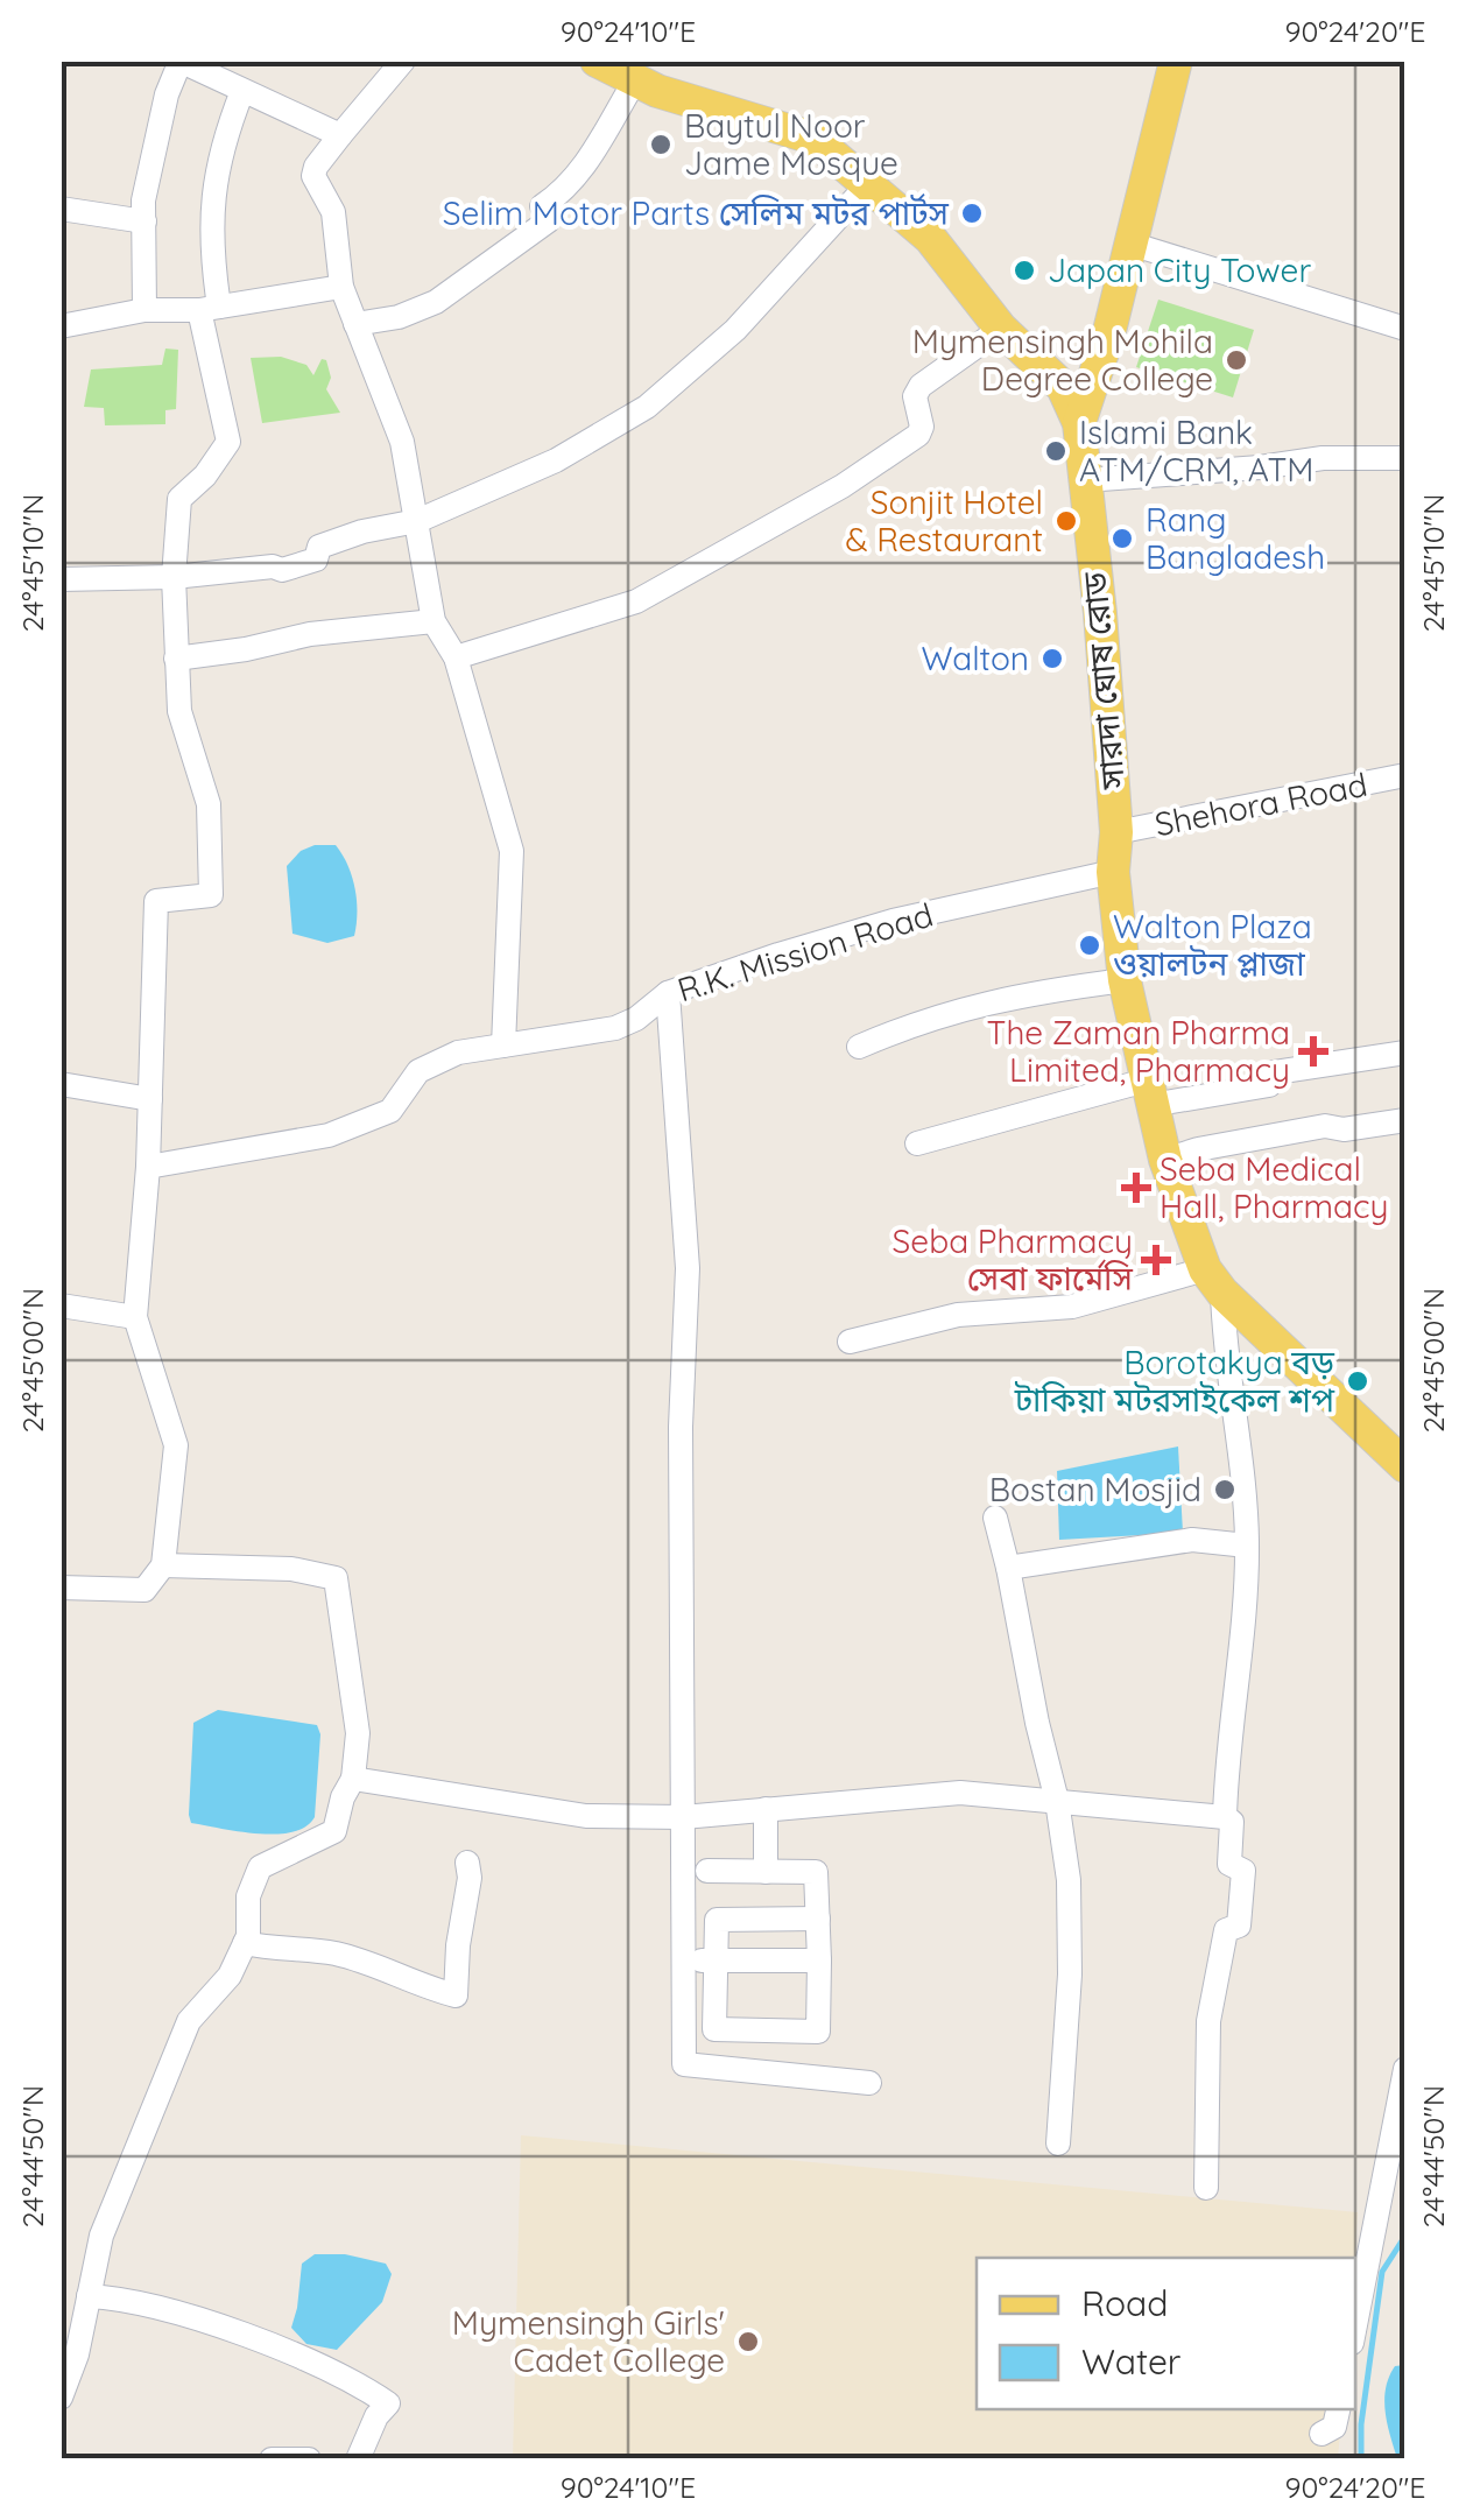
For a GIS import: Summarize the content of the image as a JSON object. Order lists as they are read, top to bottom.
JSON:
{
  "streets": {
    "main road": ["সারদা ঘোষ রোড"],
    "street": ["Shehora Road", "R.K. Mission Road"]
  },
  "crossings": [
    ["সারদা ঘোষ রোড", "Shehora Road"],
    ["সারদা ঘোষ রোড", "R.K. Mission Road"]
  ],
  "places": {
    "other": [
      "Baytul Noor Jame Mosque",
      "Selim Motor Parts সেলিম মটর পার্টস",
      "Japan City Tower",
      "Mymensingh Mohila Degree College",
      "Islami Bank ATM/CRM, ATM",
      "Sonjit Hotel & Restaurant",
      "Rang Bangladesh",
      "Walton",
      "Walton Plaza ওয়ালটন প্লাজা",
      "Borotakya বড় টাকিয়া মটরসাইকেল শপ",
      "Bostan Mosjid",
      "Mymensingh Girls' Cadet College"
    ],
    "health": ["The Zaman Pharma Limited, Pharmacy", "Seba Medical Hall, Pharmacy", "Seba Pharmacy সেবা ফার্মেসি"]
  },
  "legend": ["Road", "Water"],
  "coordinates": [
    "90°24'10\"E",
    "90°24'20\"E",
    "24°45'10\"N",
    "24°45'00\"N",
    "24°44'50\"N"
  ]
}
